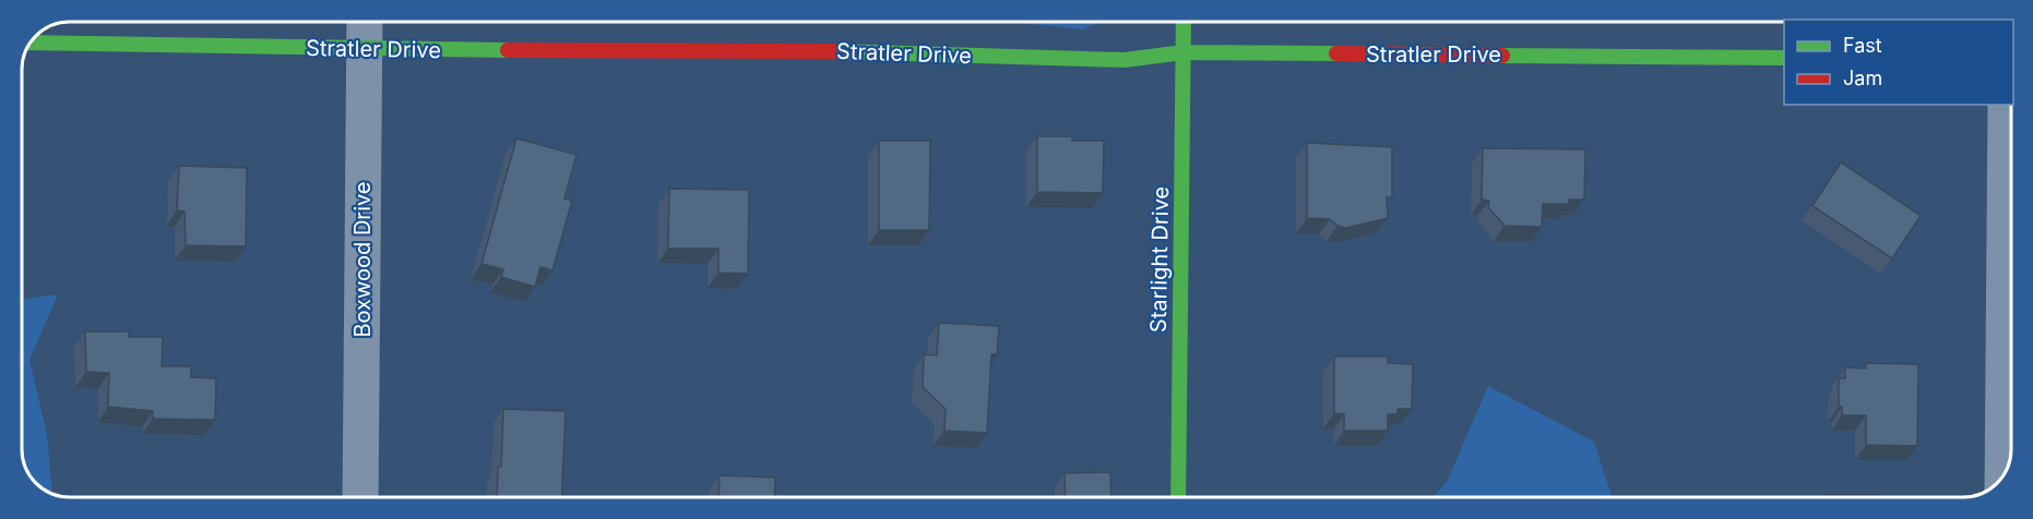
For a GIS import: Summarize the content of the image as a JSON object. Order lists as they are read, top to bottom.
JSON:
{
  "streets": {
    "street": ["Stratler Drive", "Boxwood Drive", "Starlight Drive"]
  },
  "crossings": [
    ["Stratler Drive", "Boxwood Drive"],
    ["Stratler Drive", "Starlight Drive"]
  ],
  "legend": ["Fast", "Jam"]
}
